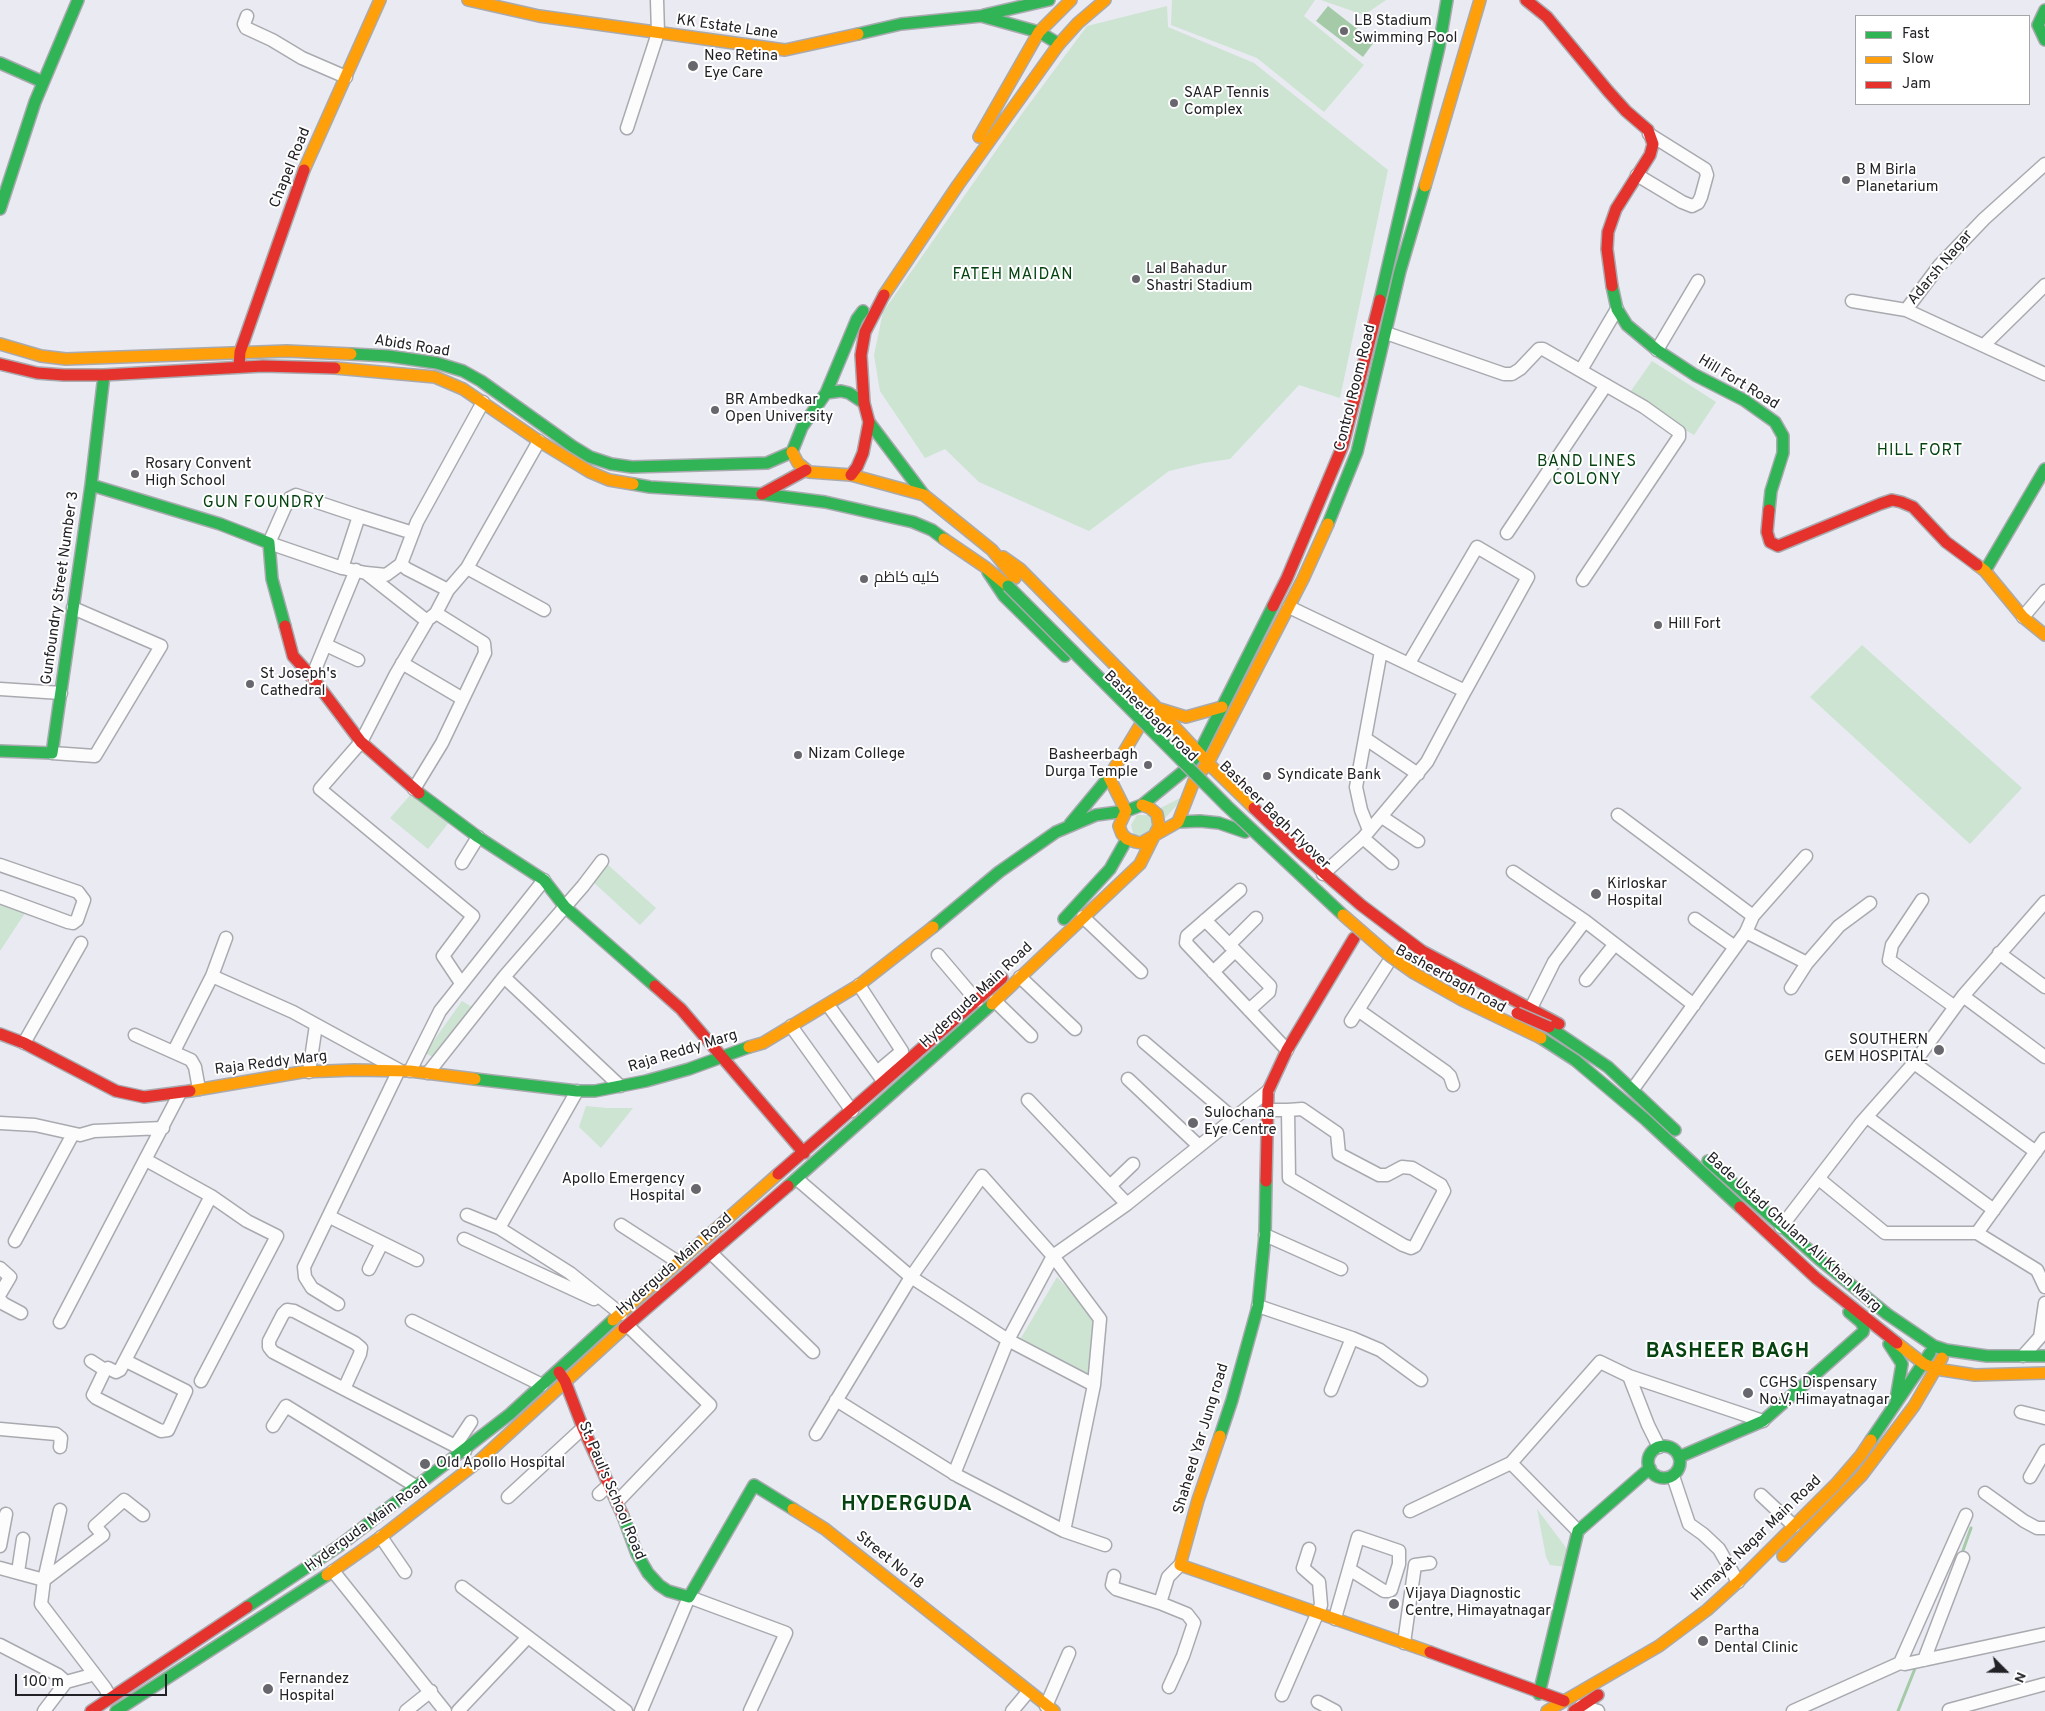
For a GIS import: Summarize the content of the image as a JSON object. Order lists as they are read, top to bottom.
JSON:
{
  "streets": {
    "main road": [
      "KK Estate Lane",
      "Chapel Road",
      "Abids Road",
      "Hill Fort Road",
      "Control Room Road",
      "Gunfoundry Street Number 3",
      "Basheerbagh road",
      "Basheer Bagh Flyover",
      "Hyderguda Main Road",
      "Raja Reddy Marg",
      "Bade Ustad Ghulam Ali Khan Marg",
      "Shaheed Yar Jung road",
      "St. Paul's School Road",
      "Himayat Nagar Main Road",
      "Street No 18"
    ],
    "street": ["Adarsh Nagar"]
  },
  "crossings": [
    ["Chapel Road", "Abids Road"],
    ["Chapel Road", "Basheer Bagh Flyover"],
    ["Control Room Road", "Basheerbagh road"],
    ["Control Room Road", "Raja Reddy Marg"],
    ["Gunfoundry Street Number 3", "Basheer Bagh Flyover"],
    ["Basheerbagh road", "Basheer Bagh Flyover"],
    ["Basheerbagh road", "Raja Reddy Marg"],
    ["Basheerbagh road", "Bade Ustad Ghulam Ali Khan Marg"],
    ["Basheerbagh road", "Shaheed Yar Jung road"],
    ["Basheer Bagh Flyover", "Bade Ustad Ghulam Ali Khan Marg"],
    ["Hyderguda Main Road", "Raja Reddy Marg"],
    ["Hyderguda Main Road", "St. Paul's School Road"],
    ["Bade Ustad Ghulam Ali Khan Marg", "Himayat Nagar Main Road"],
    ["St. Paul's School Road", "Street No 18"]
  ],
  "districts": [
    "FATEH MAIDAN",
    "HILL FORT",
    "BAND LINES COLONY",
    "GUN FOUNDRY",
    "BASHEER BAGH",
    "HYDERGUDA"
  ],
  "places": [
    "LB Stadium Swimming Pool",
    "Neo Retina Eye Care",
    "SAAP Tennis Complex",
    "B M Birla Planetarium",
    "Lal Bahadur Shastri Stadium",
    "BR Ambedkar Open University",
    "Rosary Convent High School",
    "كليه كاظم",
    "Hill Fort",
    "St Joseph's Cathedral",
    "Nizam College",
    "Basheerbagh Durga Temple",
    "Syndicate Bank",
    "Kirloskar Hospital",
    "SOUTHERN GEM HOSPITAL",
    "Sulochana Eye Centre",
    "Apollo Emergency Hospital",
    "CGHS Dispensary No.V, Himayatnagar",
    "Old Apollo Hospital",
    "Vijaya Diagnostic Centre, Himayatnagar",
    "Partha Dental Clinic",
    "Fernandez Hospital"
  ],
  "legend": ["Fast", "Slow", "Jam"],
  "scale_bar": "100 m",
  "north": "bottom right"
}
